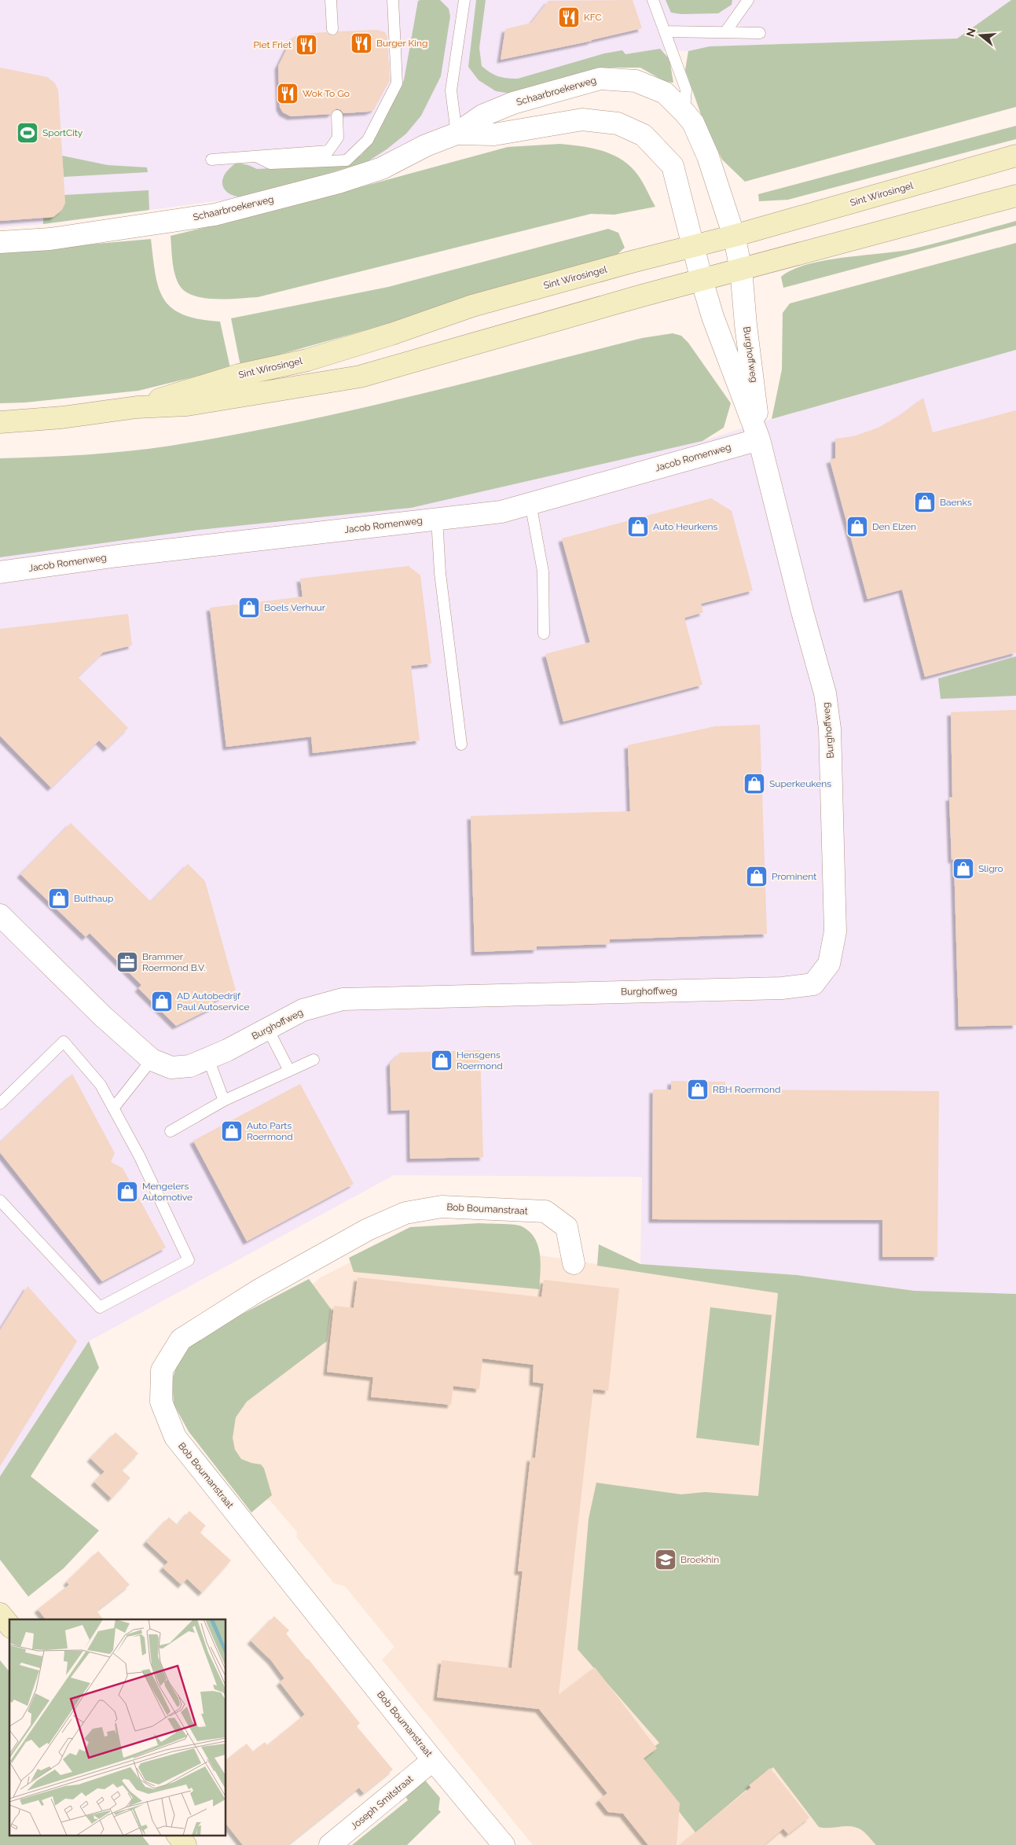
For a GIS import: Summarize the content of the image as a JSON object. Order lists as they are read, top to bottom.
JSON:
{
  "streets": {
    "main road": ["Sint Wirosingel"],
    "street": [
      "Schaarbroekerweg",
      "Burghoffweg",
      "Jacob Romenweg",
      "Bob Boumanstraat",
      "Joseph Smitstraat"
    ]
  },
  "crossings": [
    ["Schaarbroekerweg", "Sint Wirosingel"],
    ["Schaarbroekerweg", "Burghoffweg"],
    ["Sint Wirosingel", "Burghoffweg"],
    ["Burghoffweg", "Jacob Romenweg"],
    ["Bob Boumanstraat", "Joseph Smitstraat"]
  ],
  "places": {
    "restaurant": [
      "KFC",
      "Burger King",
      "Piet Friet",
      "Wok To Go"
    ],
    "sports": ["SportCity"],
    "shop": [
      "Baenks",
      "Auto Heurkens",
      "Den Elzen",
      "Boels Verhuur",
      "Superkeukens",
      "Sligro",
      "Prominent",
      "Bulthaup",
      "AD Autobedrijf Paul Autoservice",
      "Hensgens Roermond",
      "RBH Roermond",
      "Auto Parts Roermond",
      "Mengelers Automotive"
    ],
    "office": ["Brammer Roermond B.V."],
    "school or university": ["Broekhin"]
  },
  "north": "left"
}
